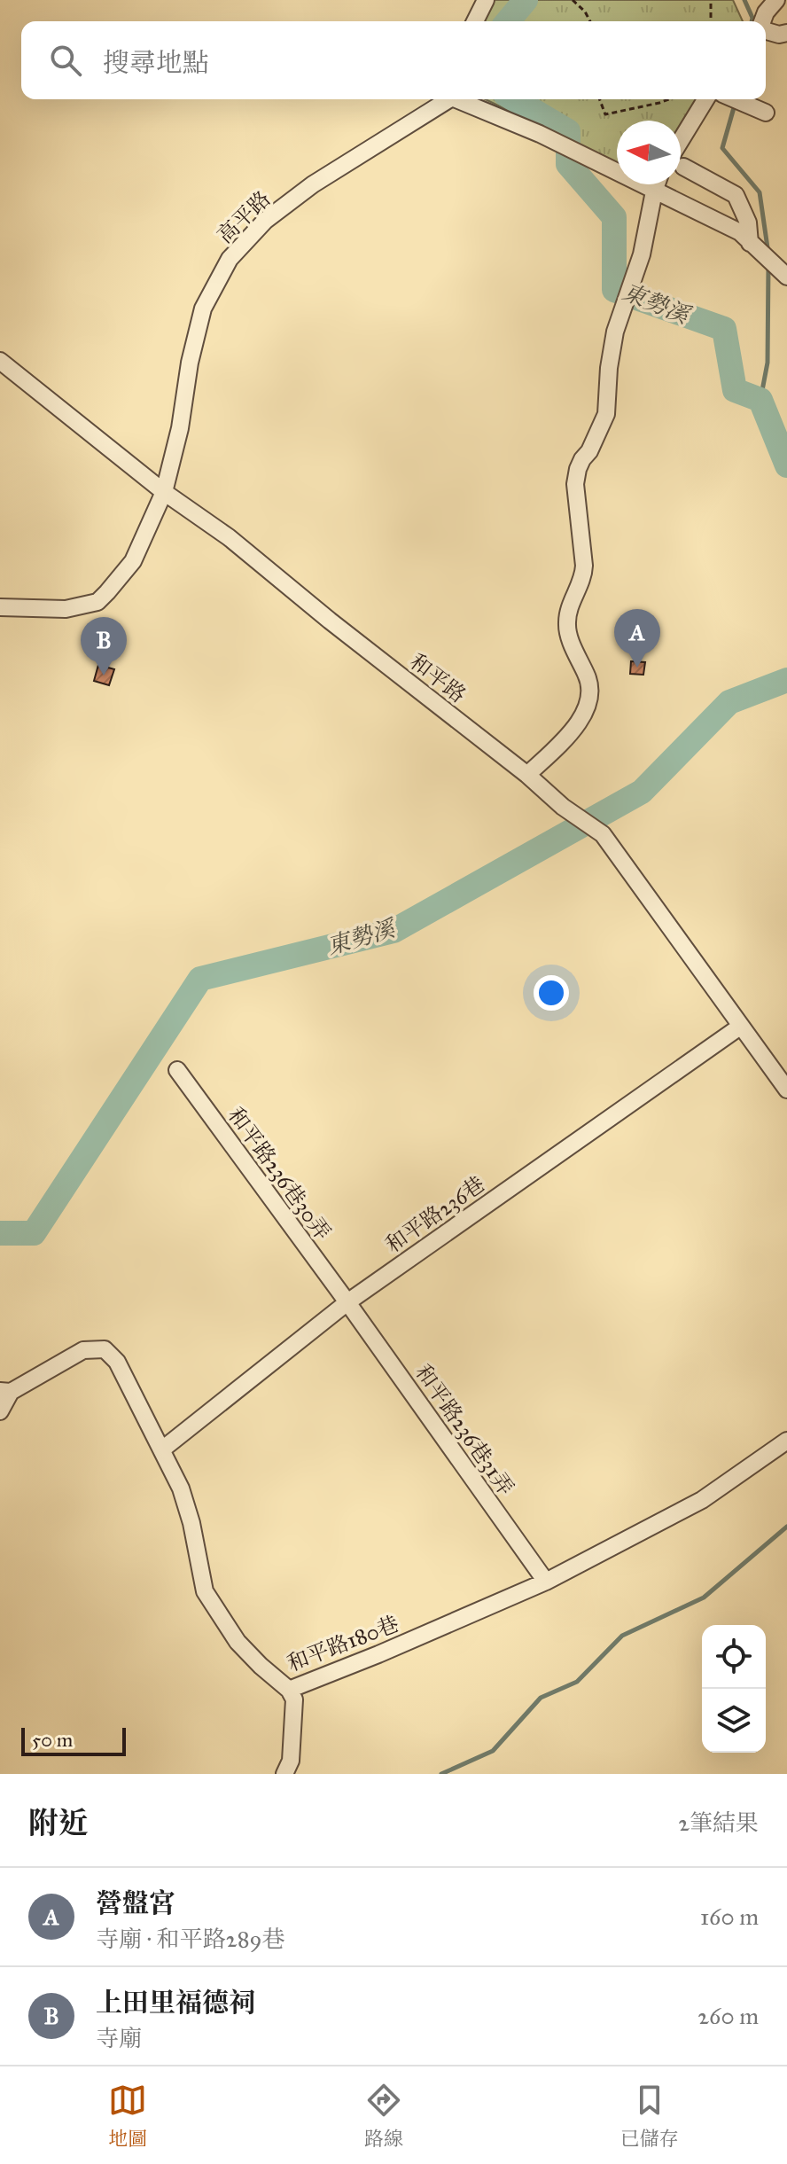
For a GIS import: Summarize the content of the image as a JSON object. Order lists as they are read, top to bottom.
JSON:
{
  "streets": {
    "street": [
      "高平路",
      "和平路",
      "和平路236巷30弄",
      "和平路236巷",
      "和平路236巷31弄",
      "和平路180巷"
    ]
  },
  "crossings": [
    ["高平路", "和平路"],
    ["和平路", "和平路236巷"],
    ["和平路236巷30弄", "和平路236巷"],
    ["和平路236巷30弄", "和平路236巷31弄"],
    ["和平路236巷", "和平路236巷31弄"],
    ["和平路236巷", "和平路180巷"],
    ["和平路236巷31弄", "和平路180巷"]
  ],
  "water": ["東勢溪"],
  "scale_bar": "50 m",
  "north": "left",
  "page": {
    "search": "搜尋地點",
    "pins": ["A", "B"],
    "scale": "50 m",
    "heading": ["附近", "2筆結果"],
    "list": [
      {
        "mark": "A",
        "name": "營盤宮",
        "note": "寺廟 · 和平路289巷",
        "value": "160 m"
      },
      {
        "mark": "B",
        "name": "上田里福德祠",
        "note": "寺廟",
        "value": "260 m"
      }
    ],
    "nav": ["地圖", "路線", "已儲存"]
  }
}
